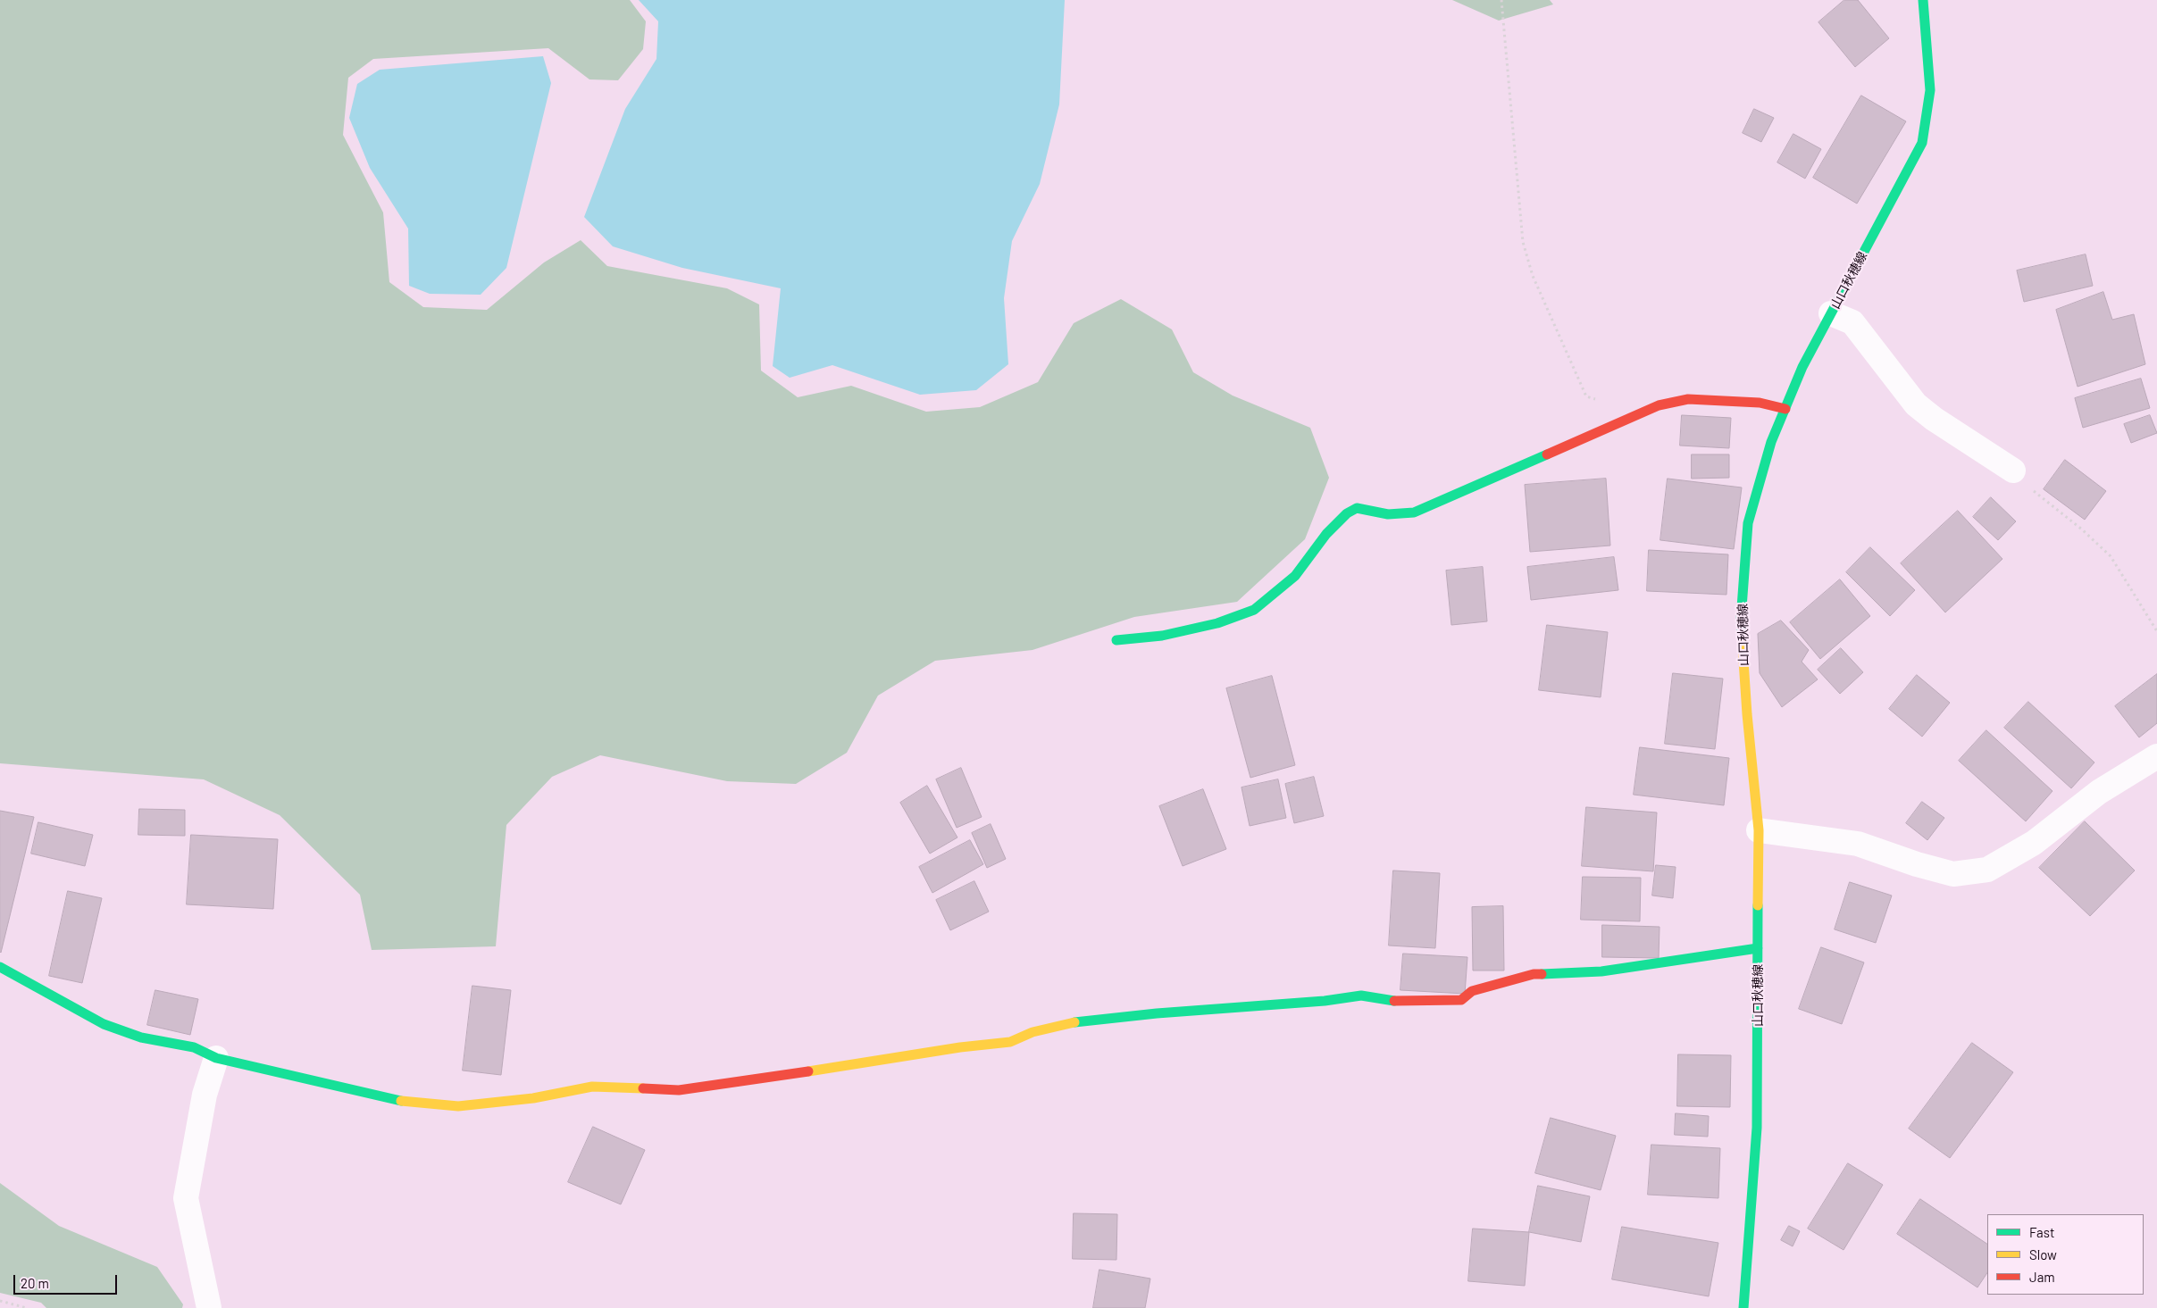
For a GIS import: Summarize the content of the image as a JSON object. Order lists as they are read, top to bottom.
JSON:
{
  "streets": {
    "street": ["山口秋穂線"]
  },
  "legend": ["Fast", "Slow", "Jam"],
  "scale_bar": "20 m"
}
